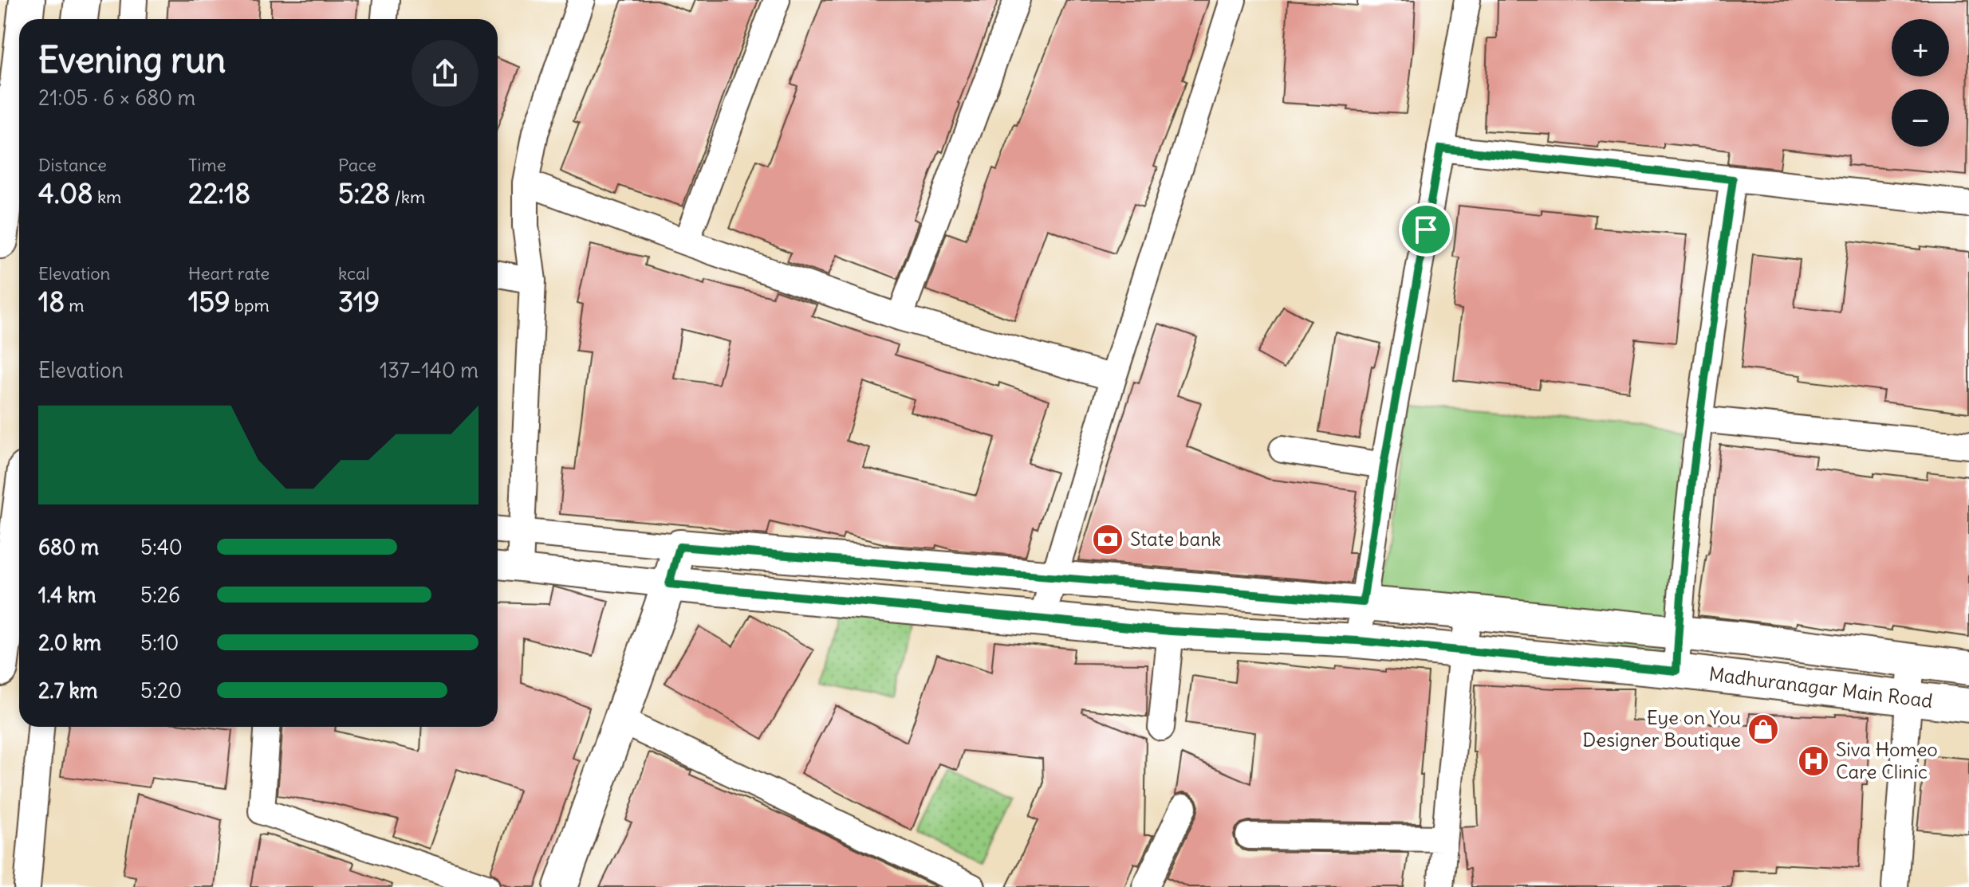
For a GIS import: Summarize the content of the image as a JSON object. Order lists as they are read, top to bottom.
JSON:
{
  "streets": {
    "street": ["Madhuranagar Main Road"]
  },
  "places": {
    "bank": ["State bank"],
    "shop": ["Eye on You Designer Boutique"],
    "hospital": ["Siva Homeo Care Clinic"]
  },
  "page": {
    "map_buttons": ["+", "−"],
    "heading": ["Evening run", "21:05 · 6 × 680 m"],
    "stats": [
      ["Distance", "4.08 km"],
      ["Time", "22:18"],
      ["Pace", "5:28 /km"],
      ["Elevation", "18 m"],
      ["Heart rate", "159 bpm"],
      ["kcal", "319"]
    ],
    "chart": ["Elevation", "137–140 m"],
    "list": [
      {
        "name": "680 m",
        "note": "5:40"
      },
      {
        "name": "1.4 km",
        "note": "5:26"
      },
      {
        "name": "2.0 km",
        "note": "5:10"
      },
      {
        "name": "2.7 km",
        "note": "5:20"
      }
    ]
  }
}
